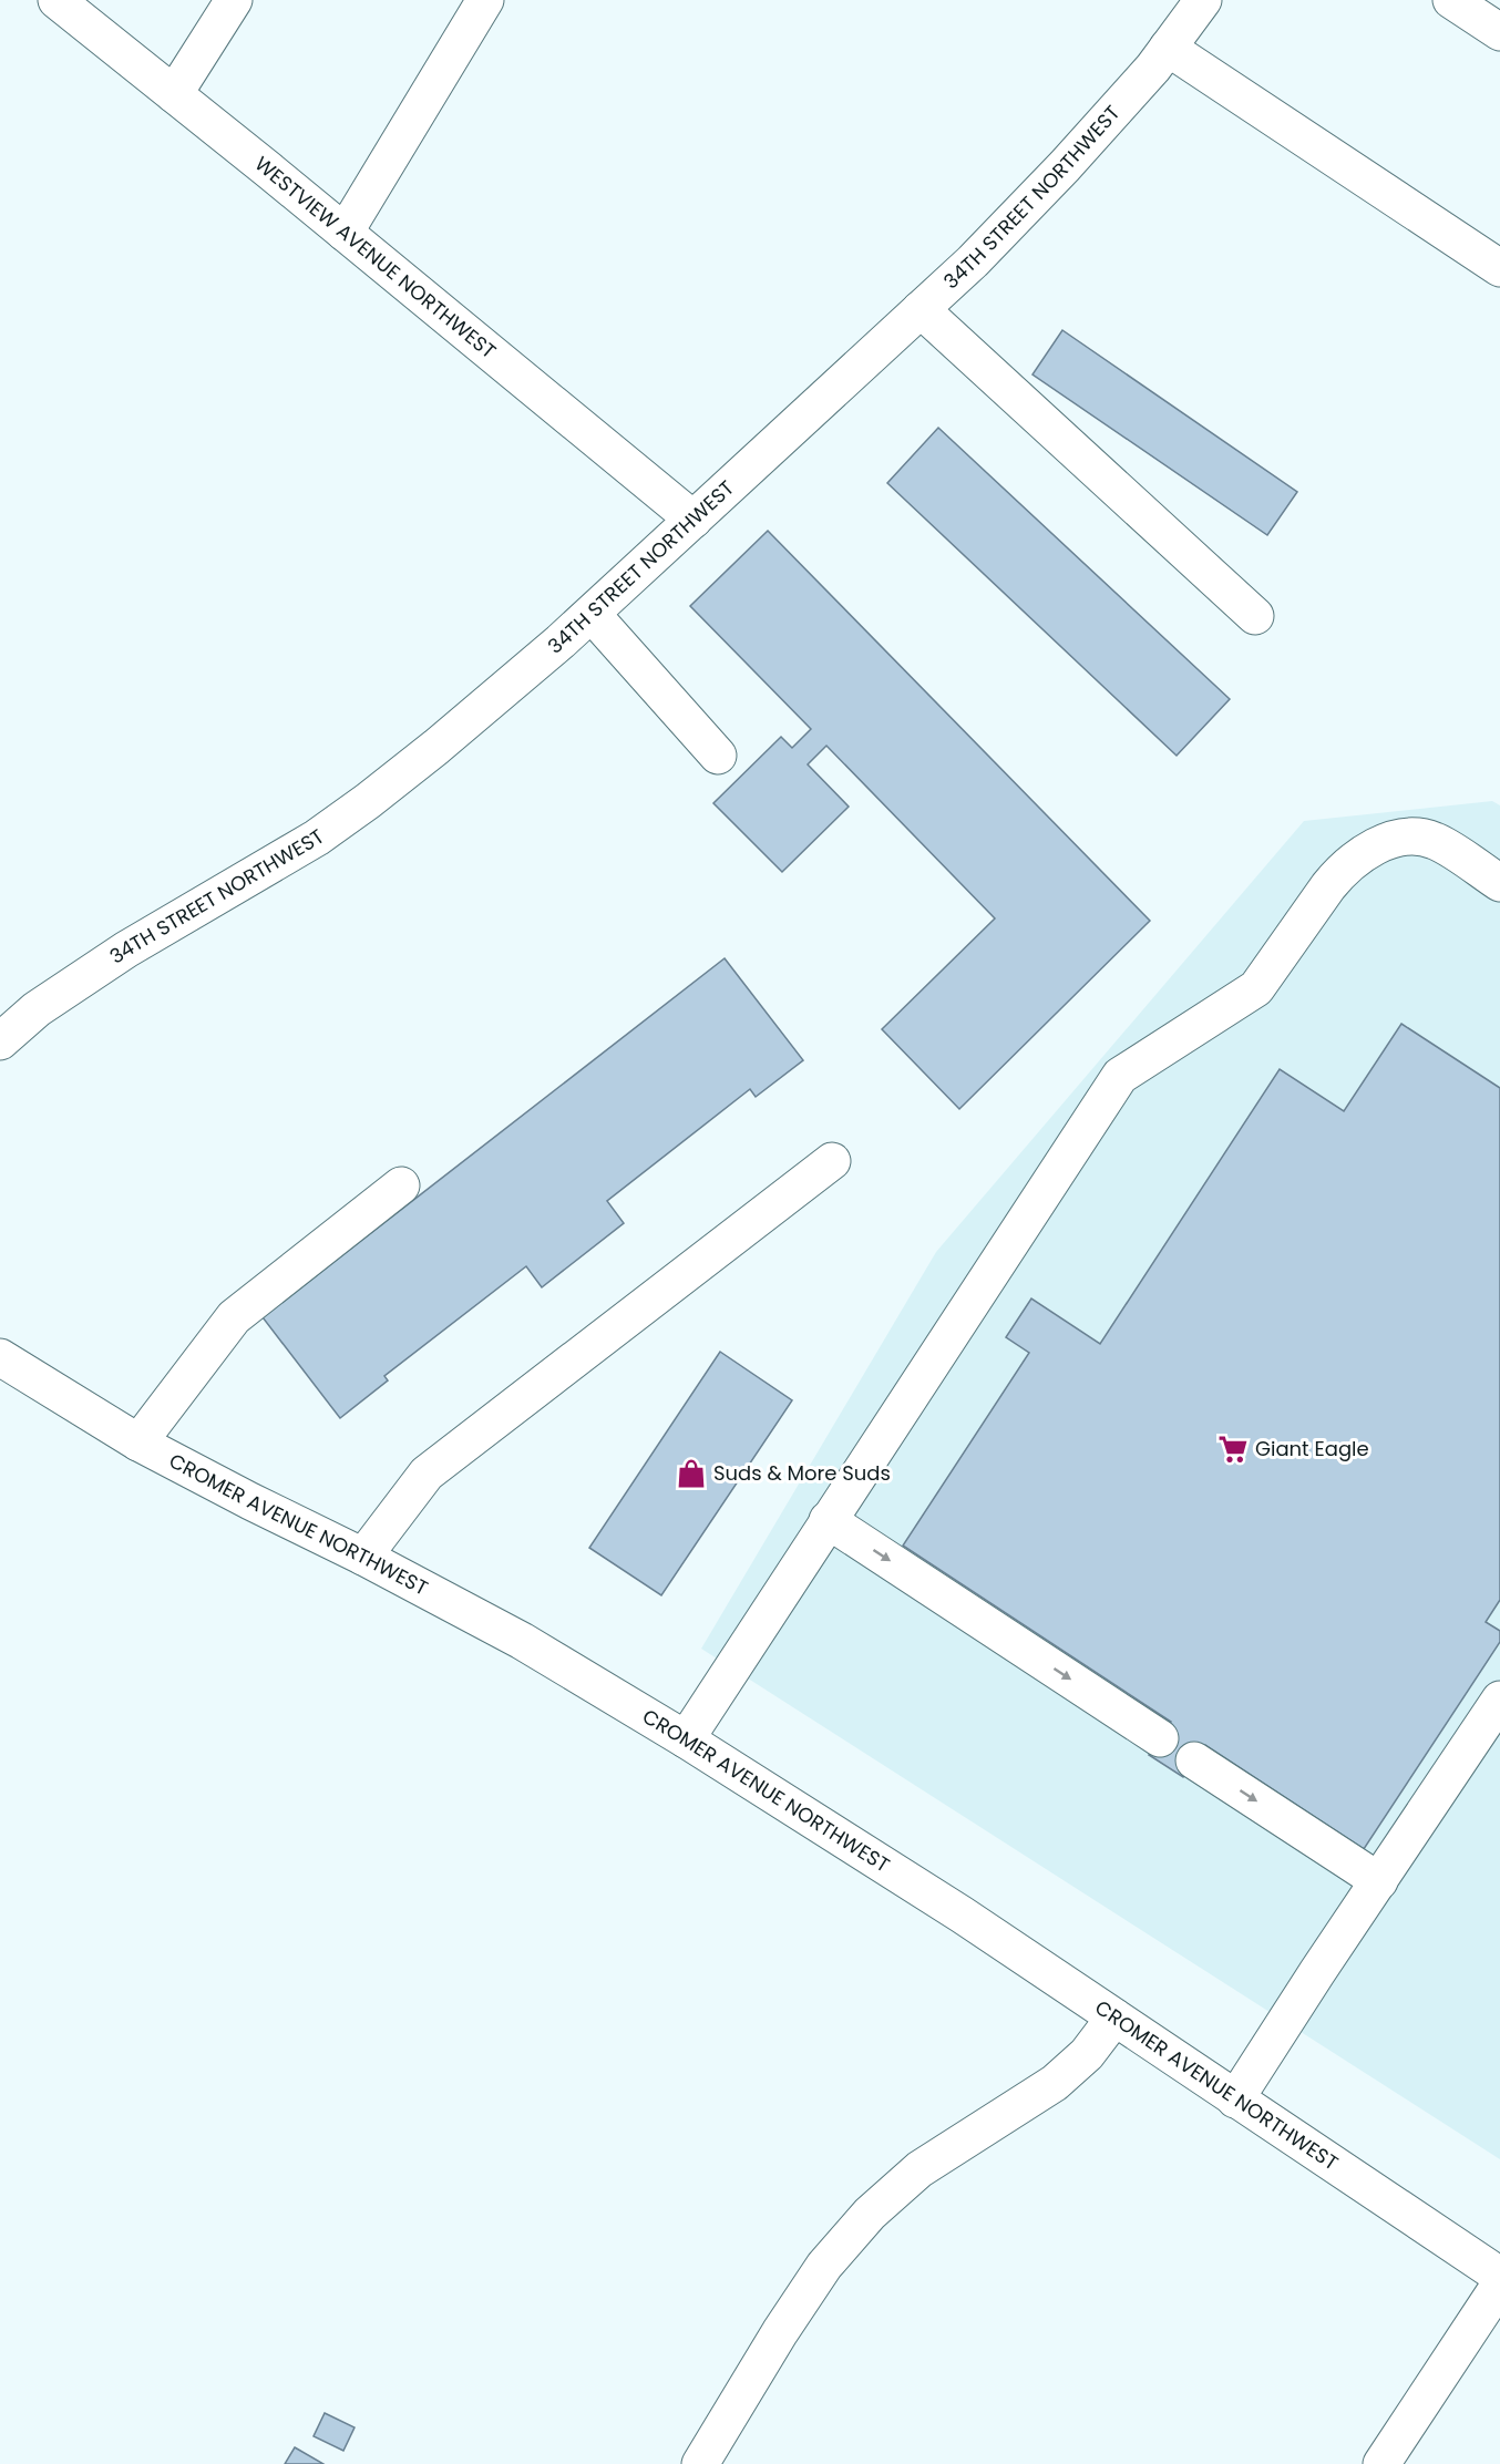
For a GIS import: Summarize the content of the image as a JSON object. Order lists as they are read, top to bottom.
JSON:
{
  "streets": {
    "street": ["34TH STREET NORTHWEST", "WESTVIEW AVENUE NORTHWEST", "CROMER AVENUE NORTHWEST"]
  },
  "crossings": [
    ["34TH STREET NORTHWEST", "WESTVIEW AVENUE NORTHWEST"]
  ],
  "places": {
    "supermarket": ["Giant Eagle"],
    "shop": ["Suds & More Suds"]
  }
}
